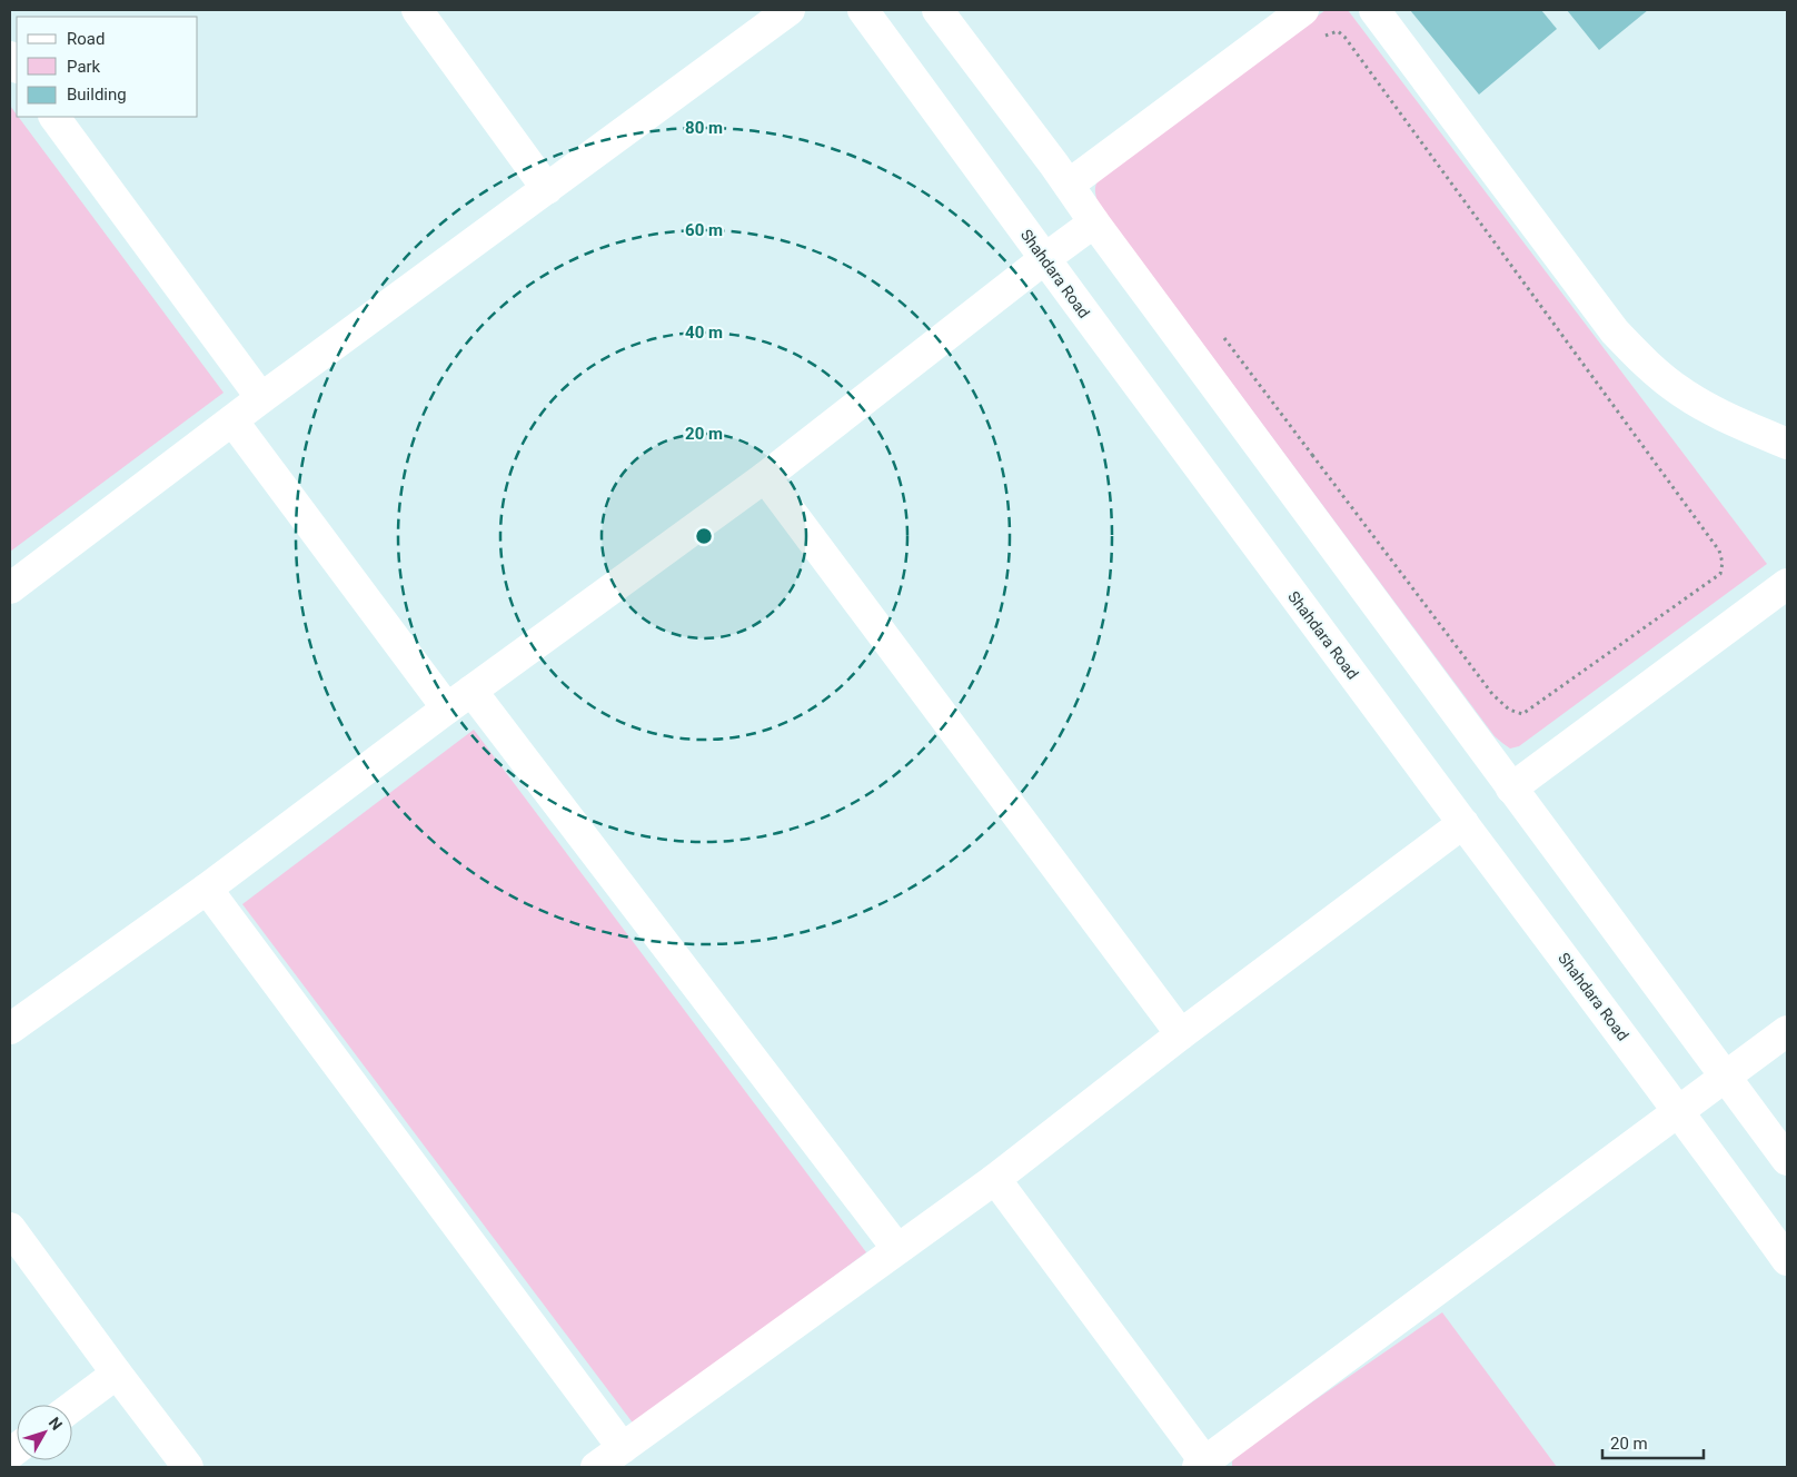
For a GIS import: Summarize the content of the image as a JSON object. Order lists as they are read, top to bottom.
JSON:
{
  "streets": {
    "street": ["Shahdara Road"]
  },
  "legend": ["Road", "Park", "Building"],
  "scale_bar": "20 m",
  "north": "top right",
  "rings": [
    "80 m",
    "60 m",
    "40 m",
    "20 m"
  ]
}
